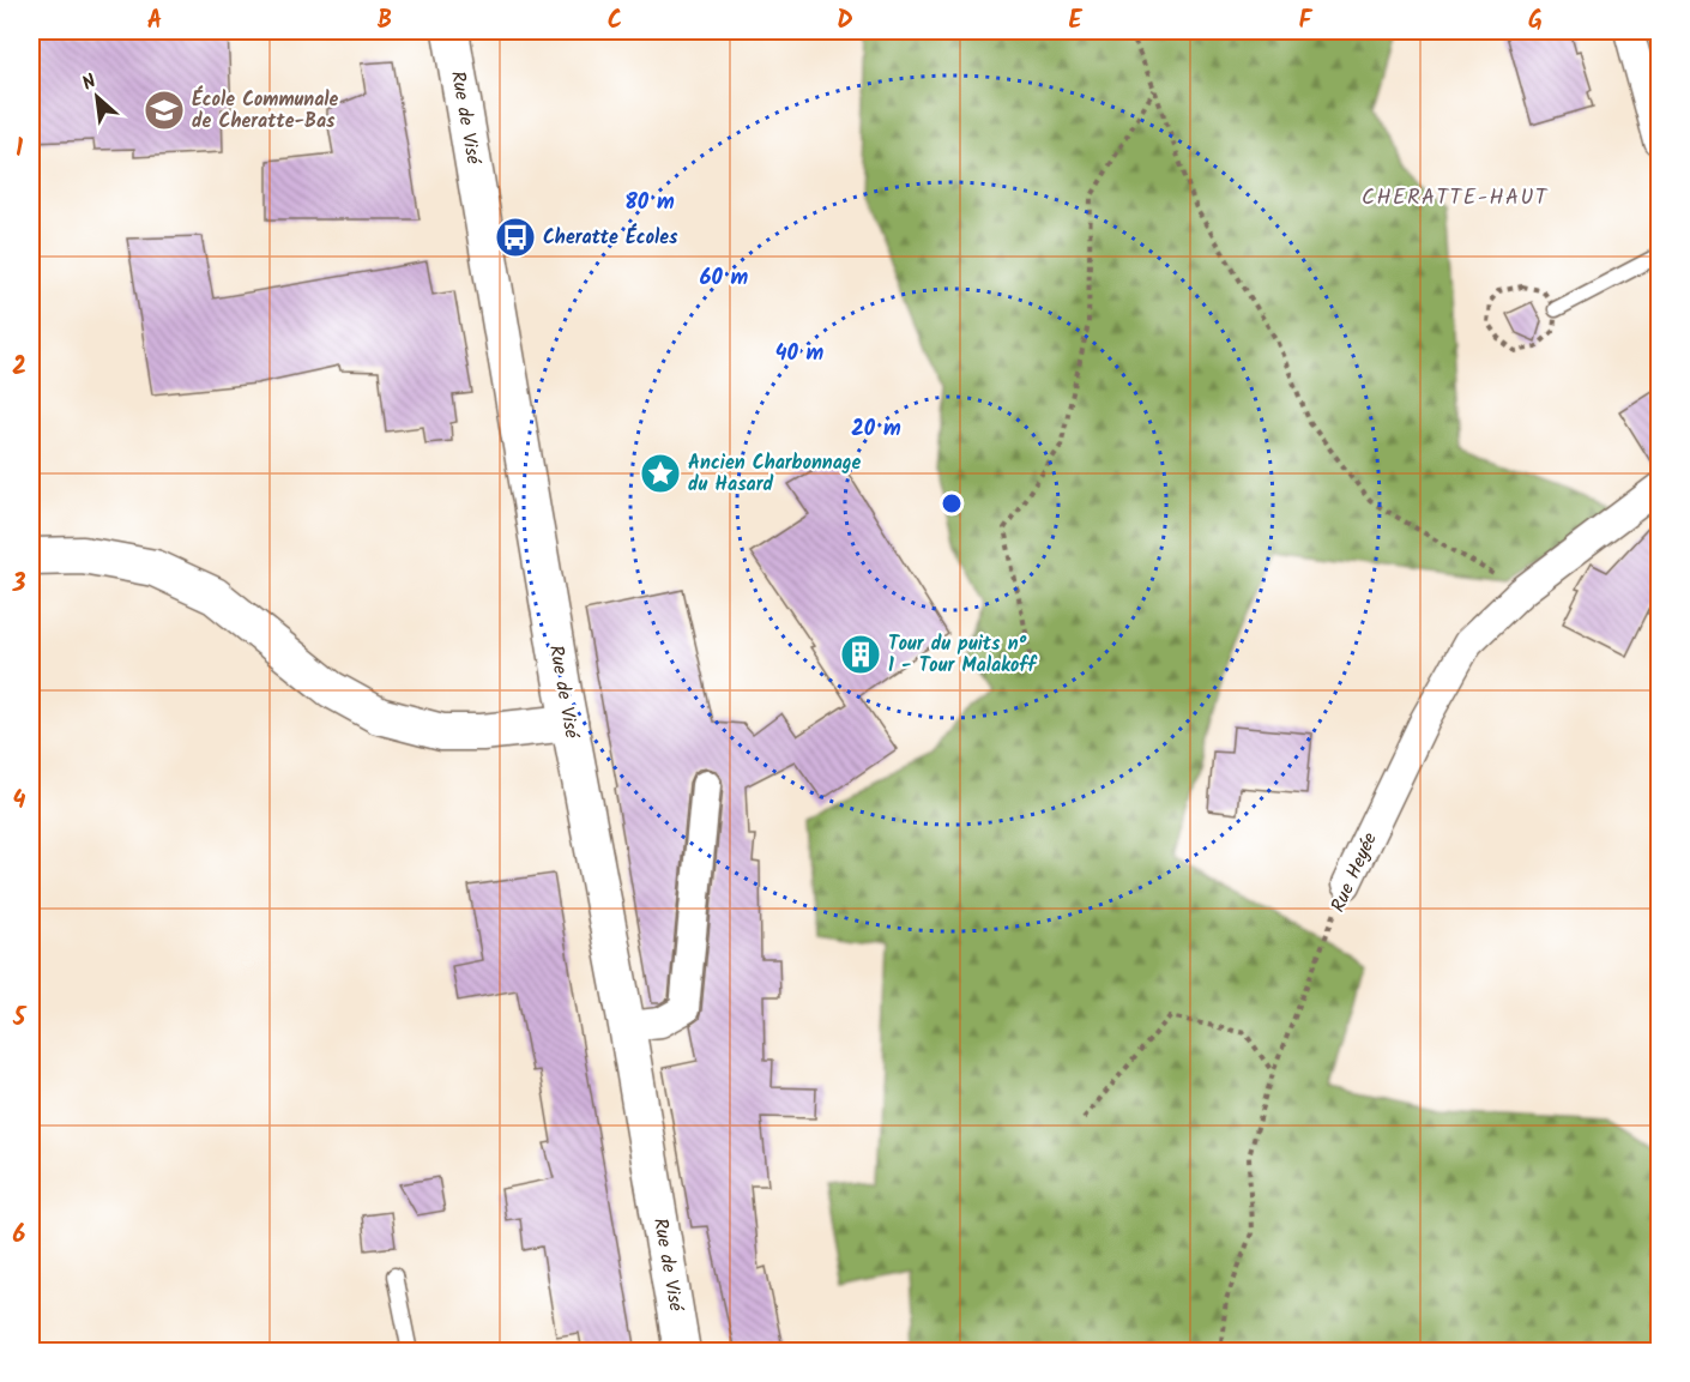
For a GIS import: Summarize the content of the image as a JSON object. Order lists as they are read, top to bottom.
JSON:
{
  "streets": {
    "street": ["Rue de Visé", "Rue Heyée"]
  },
  "districts": ["CHERATTE-HAUT"],
  "places": {
    "school or university": ["École Communale de Cheratte-Bas"],
    "bus stop": ["Cheratte Écoles"],
    "place": ["Ancien Charbonnage du Hasard"],
    "building": ["Tour du puits n° 1 - Tour Malakoff"]
  },
  "north": "top left",
  "grid": {
    "columns": [
      "A",
      "B",
      "C",
      "D",
      "E",
      "F",
      "G"
    ],
    "rows": [
      "1",
      "2",
      "3",
      "4",
      "5",
      "6"
    ]
  },
  "rings": [
    "80 m",
    "60 m",
    "40 m",
    "20 m"
  ]
}
